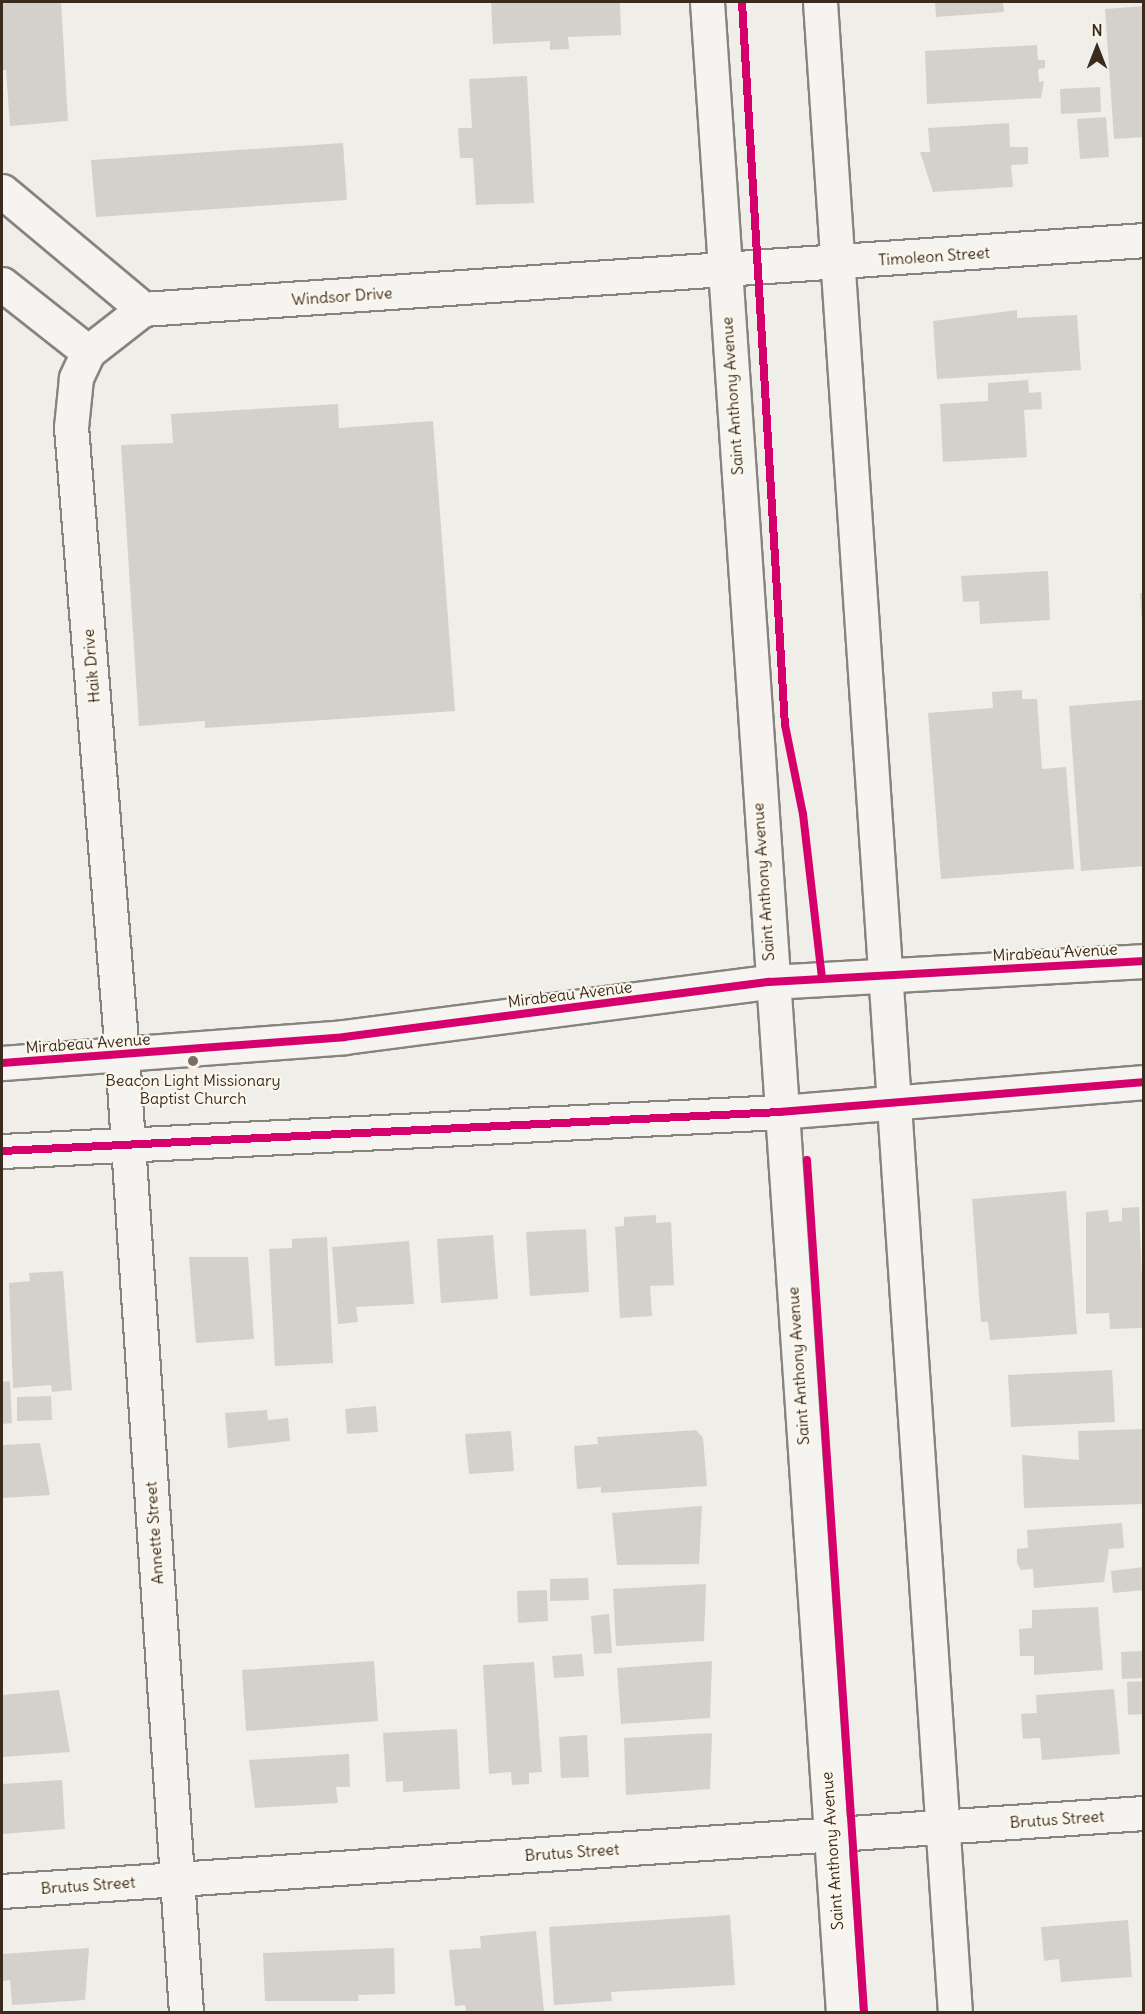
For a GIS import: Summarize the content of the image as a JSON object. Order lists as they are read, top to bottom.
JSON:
{
  "streets": {
    "street": [
      "Timoleon Street",
      "Windsor Drive",
      "Saint Anthony Avenue",
      "Haik Drive",
      "Mirabeau Avenue",
      "Annette Street",
      "Brutus Street"
    ]
  },
  "crossings": [
    ["Timoleon Street", "Windsor Drive"],
    ["Timoleon Street", "Saint Anthony Avenue"],
    ["Windsor Drive", "Saint Anthony Avenue"],
    ["Windsor Drive", "Haik Drive"],
    ["Saint Anthony Avenue", "Mirabeau Avenue"],
    ["Saint Anthony Avenue", "Brutus Street"],
    ["Haik Drive", "Mirabeau Avenue"],
    ["Haik Drive", "Annette Street"],
    ["Mirabeau Avenue", "Annette Street"],
    ["Annette Street", "Brutus Street"]
  ],
  "places": ["Beacon Light Missionary Baptist Church"],
  "north": "top"
}
